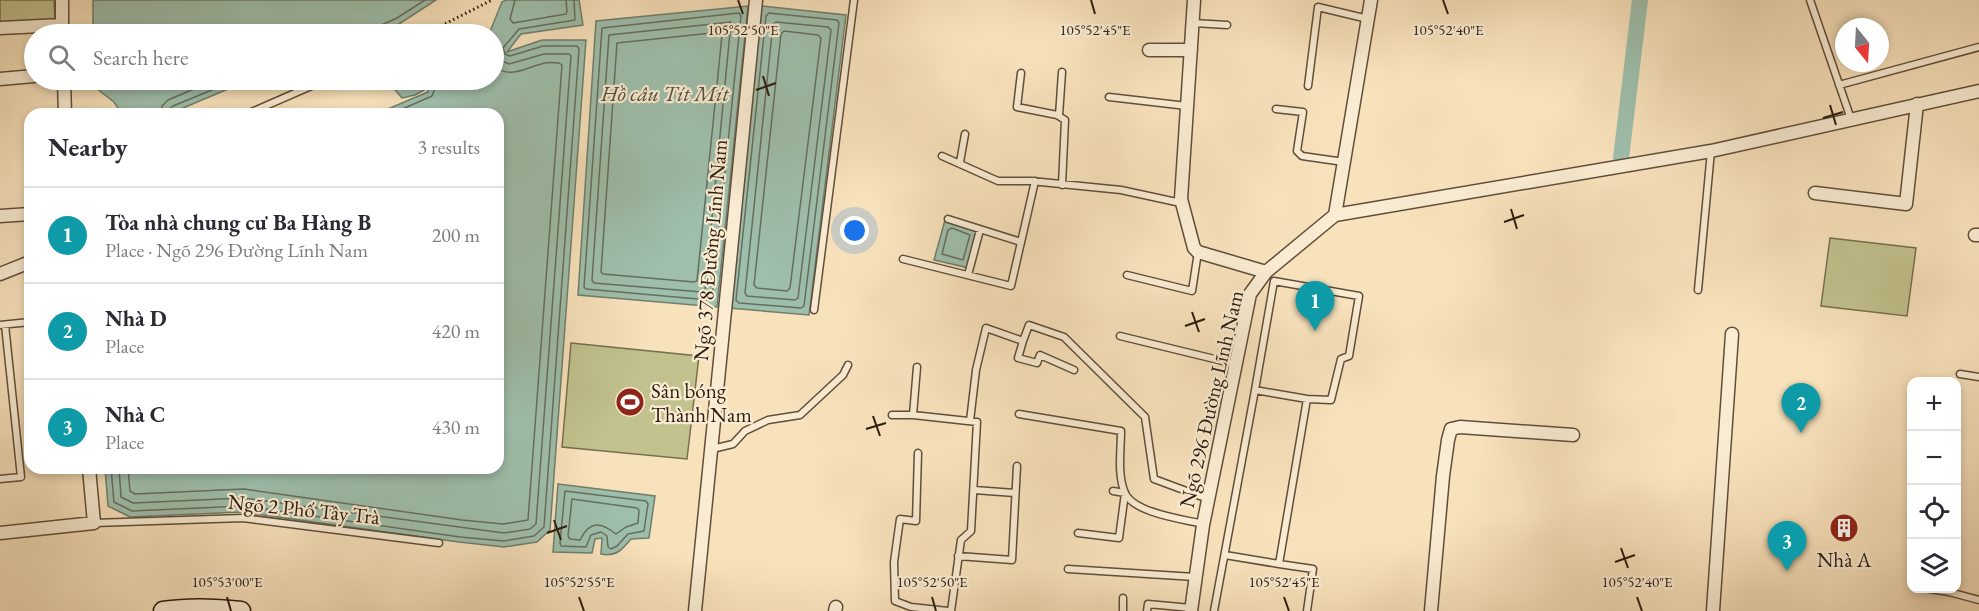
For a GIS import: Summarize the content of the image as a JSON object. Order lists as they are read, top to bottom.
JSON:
{
  "streets": {
    "street": ["Ngõ 378 Đường Lĩnh Nam", "Ngõ 296 Đường Lĩnh Nam", "Ngõ 2 Phố Tây Trà"]
  },
  "water": ["Hồ câu Tít Mít"],
  "places": {
    "sports": ["Sân bóng Thành Nam"],
    "building": ["Nhà A"]
  },
  "north": "bottom",
  "page": {
    "search": "Search here",
    "heading": ["Nearby", "3 results"],
    "list": [
      {
        "mark": "1",
        "name": "Tòa nhà chung cư Ba Hàng B",
        "note": "Place · Ngõ 296 Đường Lĩnh Nam",
        "value": "200 m"
      },
      {
        "mark": "2",
        "name": "Nhà D",
        "note": "Place",
        "value": "420 m"
      },
      {
        "mark": "3",
        "name": "Nhà C",
        "note": "Place",
        "value": "430 m"
      }
    ],
    "pins": ["1", "2", "3"],
    "map_buttons": ["+", "−"]
  },
  "coordinates": [
    "105°52'50\"E",
    "105°52'45\"E",
    "105°52'40\"E",
    "105°53'00\"E",
    "105°52'55\"E"
  ]
}
